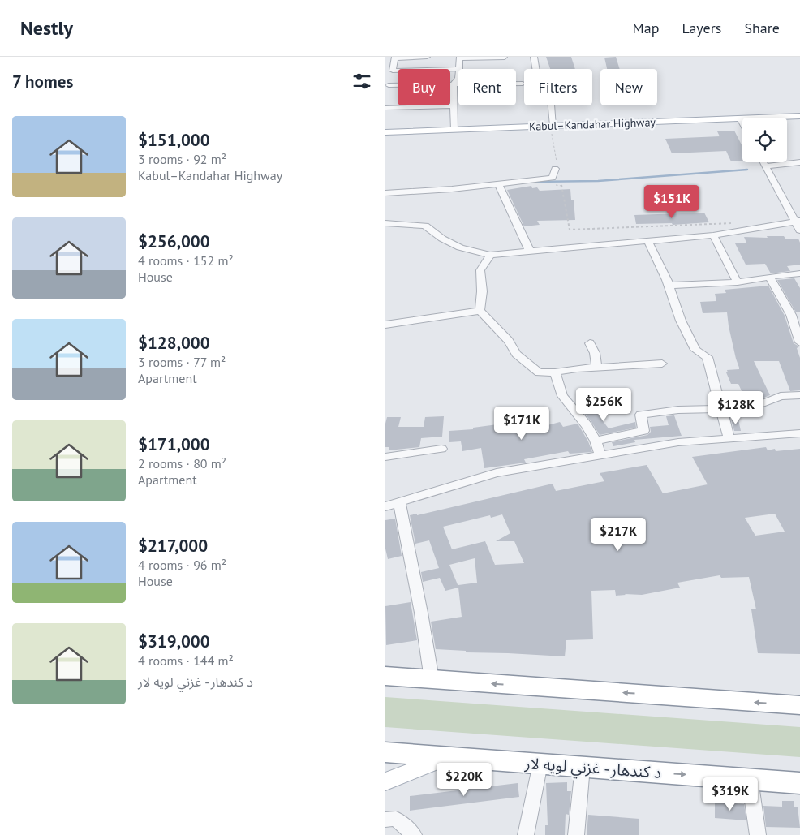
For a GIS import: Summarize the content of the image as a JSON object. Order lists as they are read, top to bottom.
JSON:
{
  "streets": {
    "highway": ["د کندهار - غزني لويه لار"],
    "main road": ["Kabul–Kandahar Highway"]
  },
  "page": {
    "header": "Nestly",
    "nav": ["Map", "Layers", "Share"],
    "heading": "7 homes",
    "chip": [
      "Buy",
      "Rent",
      "Filters",
      "New"
    ],
    "list": [
      {
        "name": "$151,000",
        "note": "3 rooms · 92 m² · Kabul–Kandahar Highway"
      },
      {
        "name": "$256,000",
        "note": "4 rooms · 152 m² · House"
      },
      {
        "name": "$128,000",
        "note": "3 rooms · 77 m² · Apartment"
      },
      {
        "name": "$171,000",
        "note": "2 rooms · 80 m² · Apartment"
      },
      {
        "name": "$217,000",
        "note": "4 rooms · 96 m² · House"
      },
      {
        "name": "$319,000",
        "note": "4 rooms · 144 m² · د کندهار - غزني لويه لار"
      }
    ],
    "price": [
      "$151K",
      "$256K",
      "$128K",
      "$171K",
      "$217K",
      "$220K",
      "$319K"
    ]
  }
}
